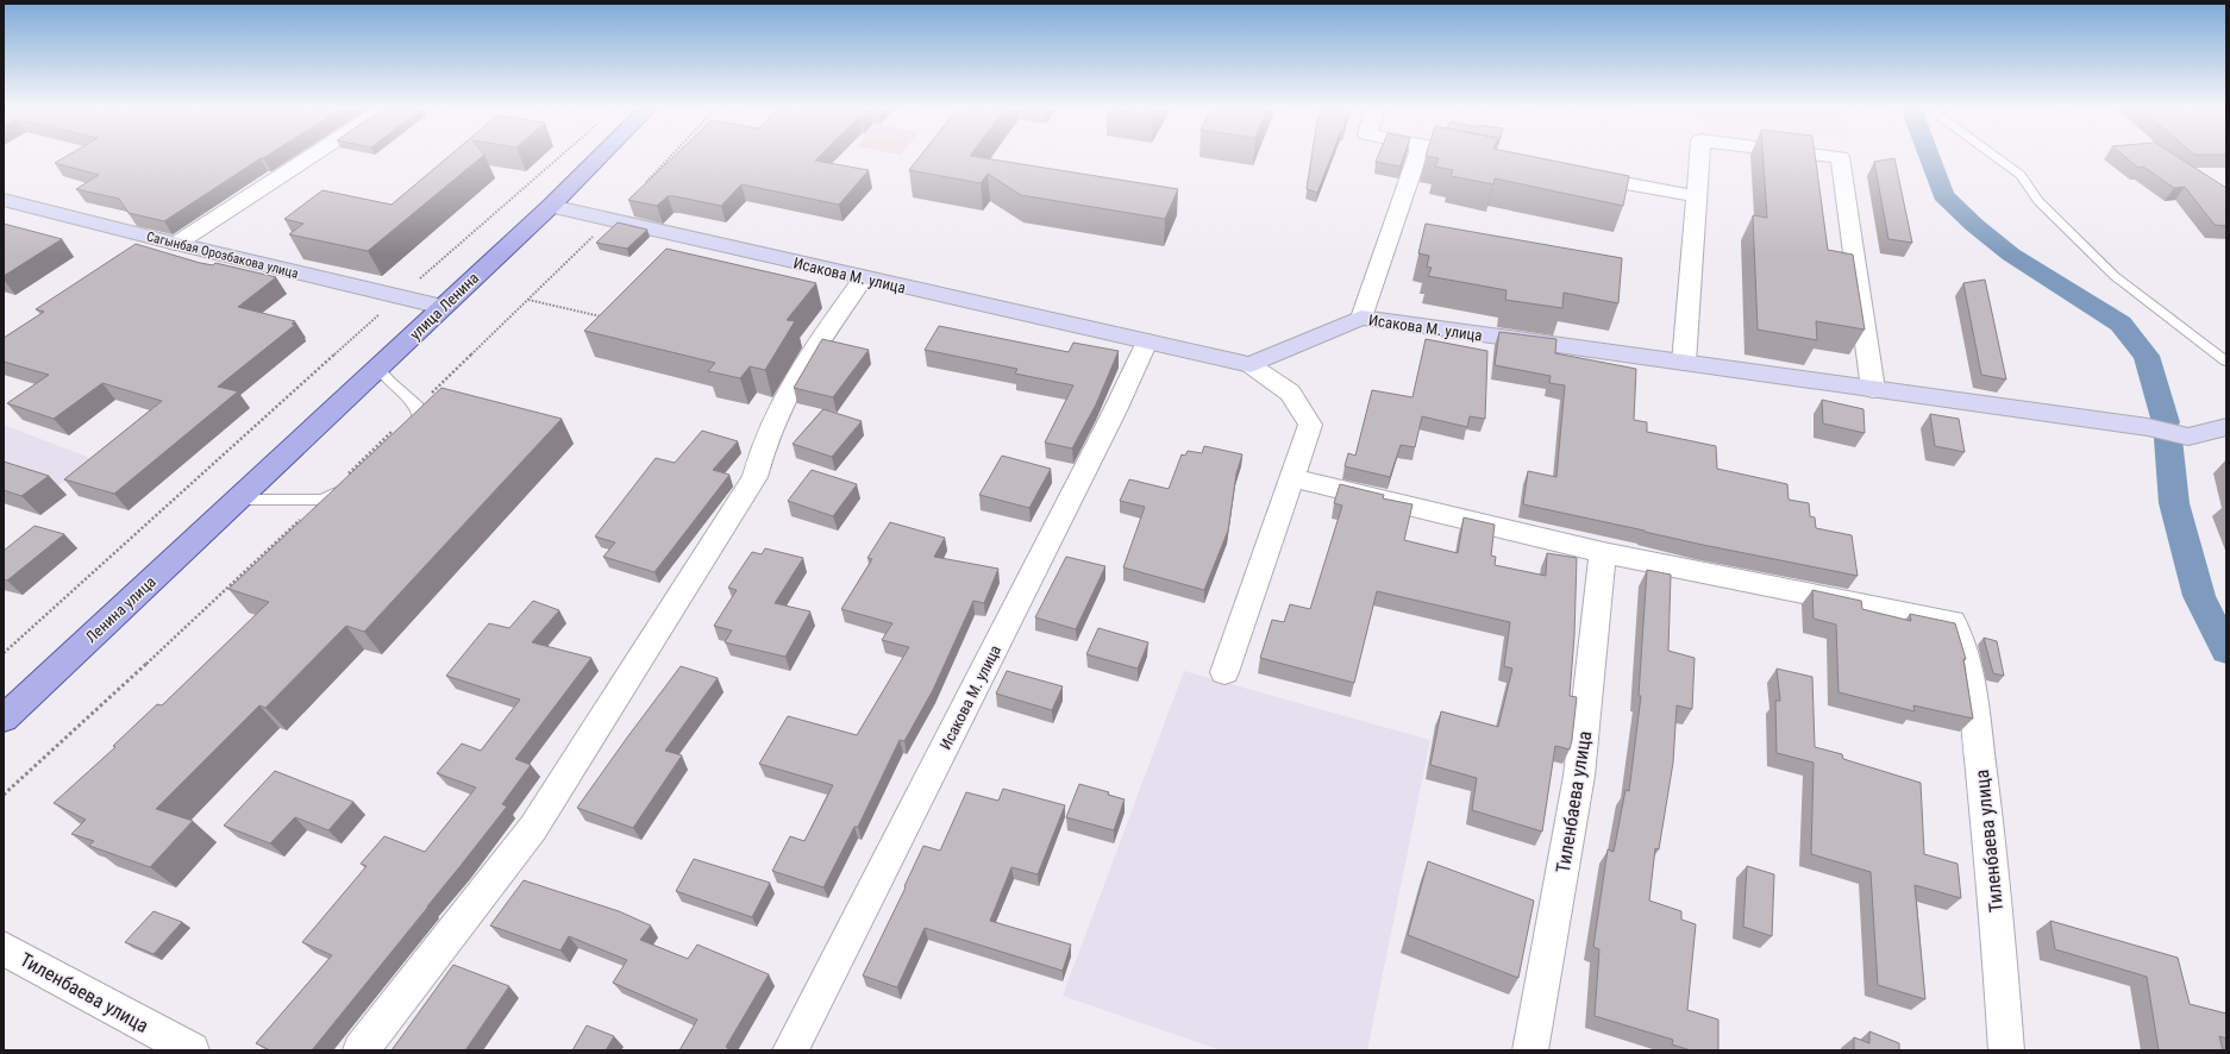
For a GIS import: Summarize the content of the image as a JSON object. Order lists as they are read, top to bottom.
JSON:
{
  "streets": {
    "main road": ["улица Ленина", "Ленина улица"],
    "street": ["Сагынбая Орозбакова улица", "Исакова М. улица", "Тиленбаева улица"]
  },
  "crossings": [
    ["Сагынбая Орозбакова улица", "улица Ленина"],
    ["Исакова М. улица", "улица Ленина"],
    ["улица Ленина", "Ленина улица"]
  ]
}
